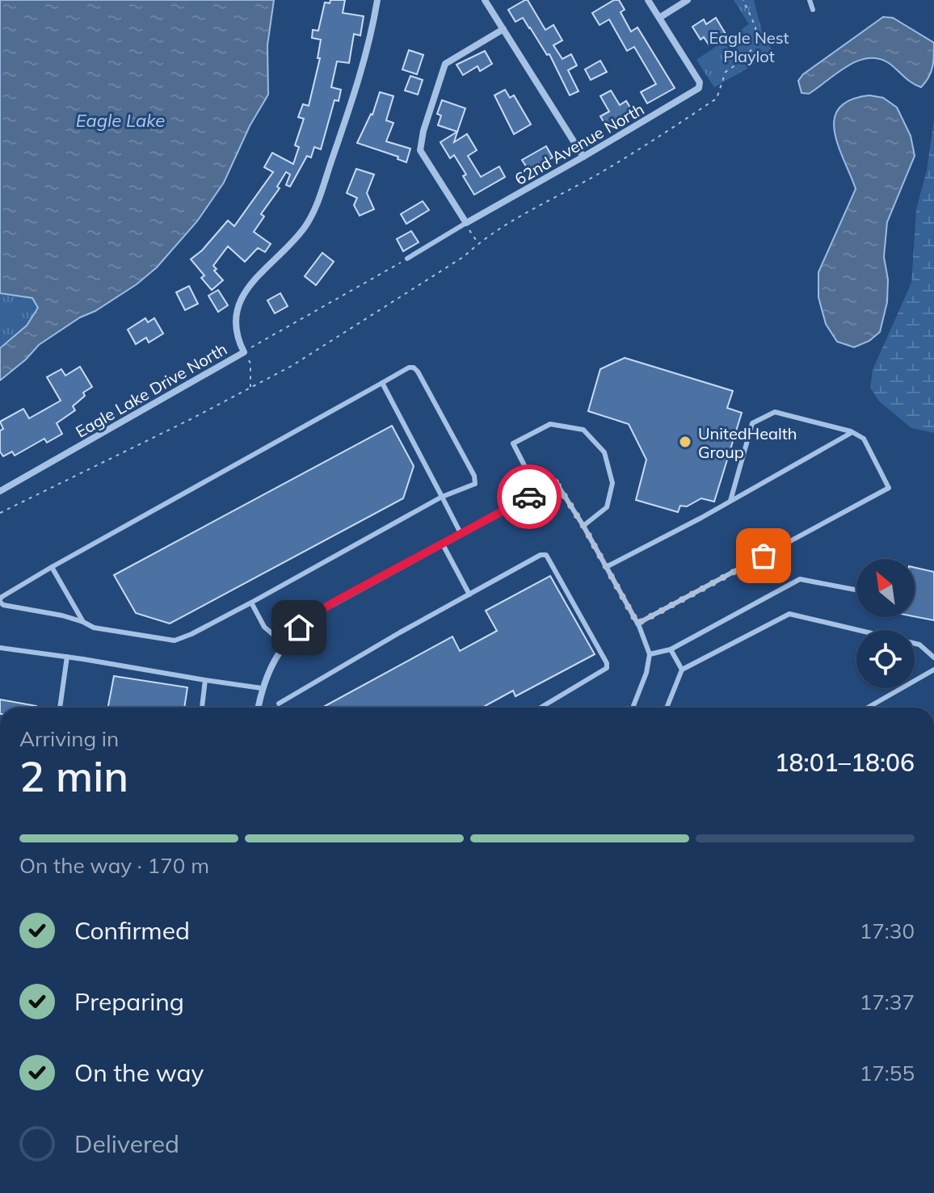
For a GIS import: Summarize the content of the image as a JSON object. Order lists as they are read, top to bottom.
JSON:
{
  "streets": {
    "street": ["62nd Avenue North", "Eagle Lake Drive North"]
  },
  "water": ["Eagle Lake"],
  "parks": ["Eagle Nest Playlot"],
  "places": ["UnitedHealth Group"],
  "north": "top left",
  "page": {
    "heading": ["2 min", "Arriving in", "18:01–18:06"],
    "bar": "On the way · 170 m",
    "list": [
      ["Confirmed", "17:30"],
      ["Preparing", "17:37"],
      ["On the way", "17:55"],
      "Delivered"
    ]
  }
}
